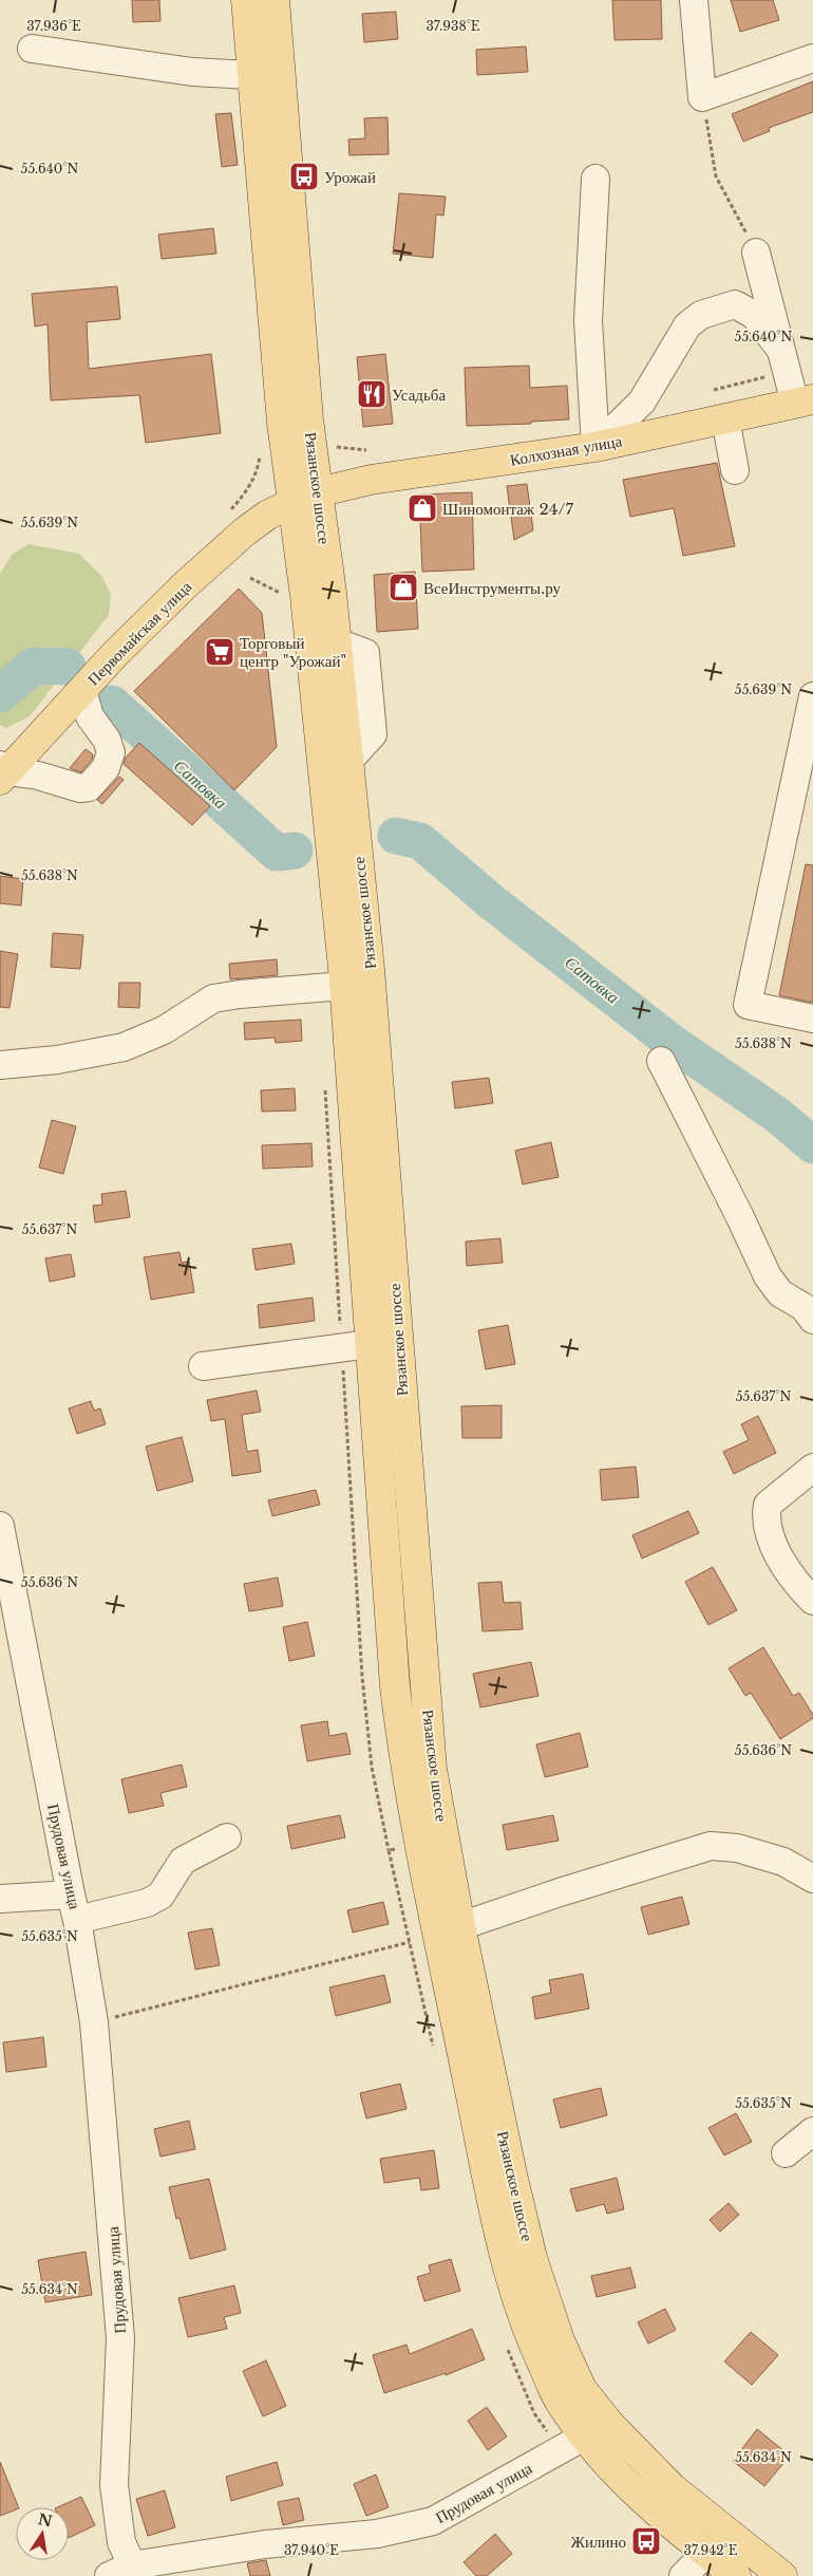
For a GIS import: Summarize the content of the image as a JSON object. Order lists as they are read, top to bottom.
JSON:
{
  "streets": {
    "main road": ["Колхозная улица", "Рязанское шоссе", "Первомайская улица"],
    "street": ["Прудовая улица"]
  },
  "crossings": [
    ["Колхозная улица", "Рязанское шоссе"],
    ["Колхозная улица", "Первомайская улица"],
    ["Рязанское шоссе", "Первомайская улица"],
    ["Рязанское шоссе", "Прудовая улица"]
  ],
  "water": ["Сатовка"],
  "places": {
    "bus stop": ["Урожай", "Жилино"],
    "restaurant": ["Усадьба"],
    "shop": ["Шиномонтаж 24/7", "ВсеИнструменты.ру"],
    "supermarket": ["Торговый центр \"Урожай\""]
  },
  "north": "top",
  "coordinates": [
    "37.936°E",
    "37.938°E",
    "55.640°N",
    "55.639°N",
    "55.638°N",
    "55.637°N",
    "55.636°N",
    "55.635°N",
    "55.634°N",
    "37.940°E",
    "37.942°E"
  ]
}
